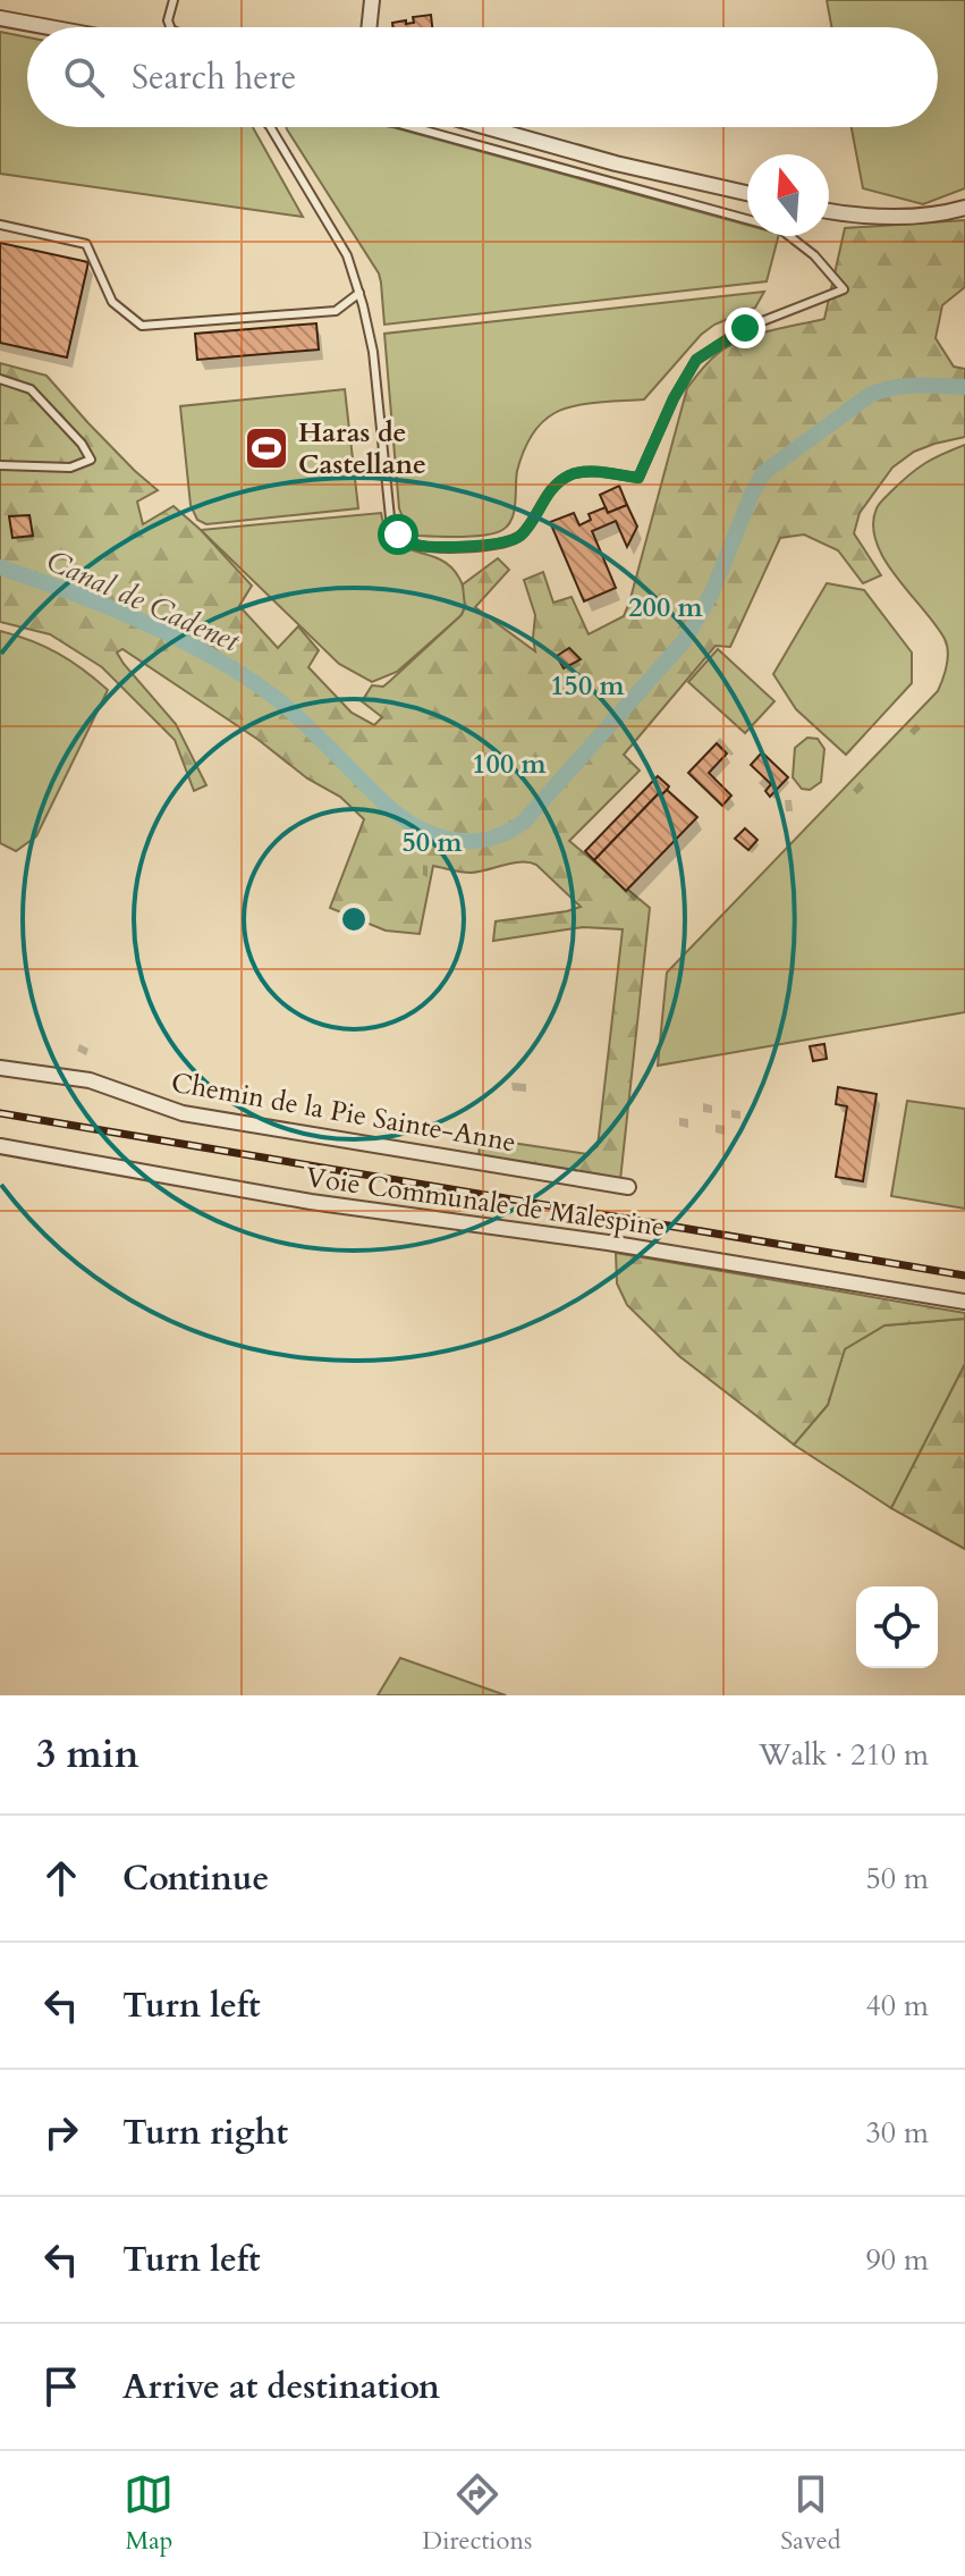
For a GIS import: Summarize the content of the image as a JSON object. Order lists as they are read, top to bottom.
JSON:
{
  "streets": {
    "street": ["Chemin de la Pie Sainte-Anne", "Voie Communale de Malespine"]
  },
  "water": ["Canal de Cadenet"],
  "places": {
    "sports": ["Haras de Castellane"]
  },
  "north": "top",
  "page": {
    "search": "Search here",
    "heading": ["3 min", "Walk · 210 m"],
    "list": [
      ["Continue", "50 m"],
      ["Turn left", "40 m"],
      ["Turn right", "30 m"],
      ["Turn left", "90 m"],
      "Arrive at destination"
    ],
    "nav": ["Map", "Directions", "Saved"]
  },
  "rings": [
    "200 m",
    "150 m",
    "100 m",
    "50 m"
  ]
}
